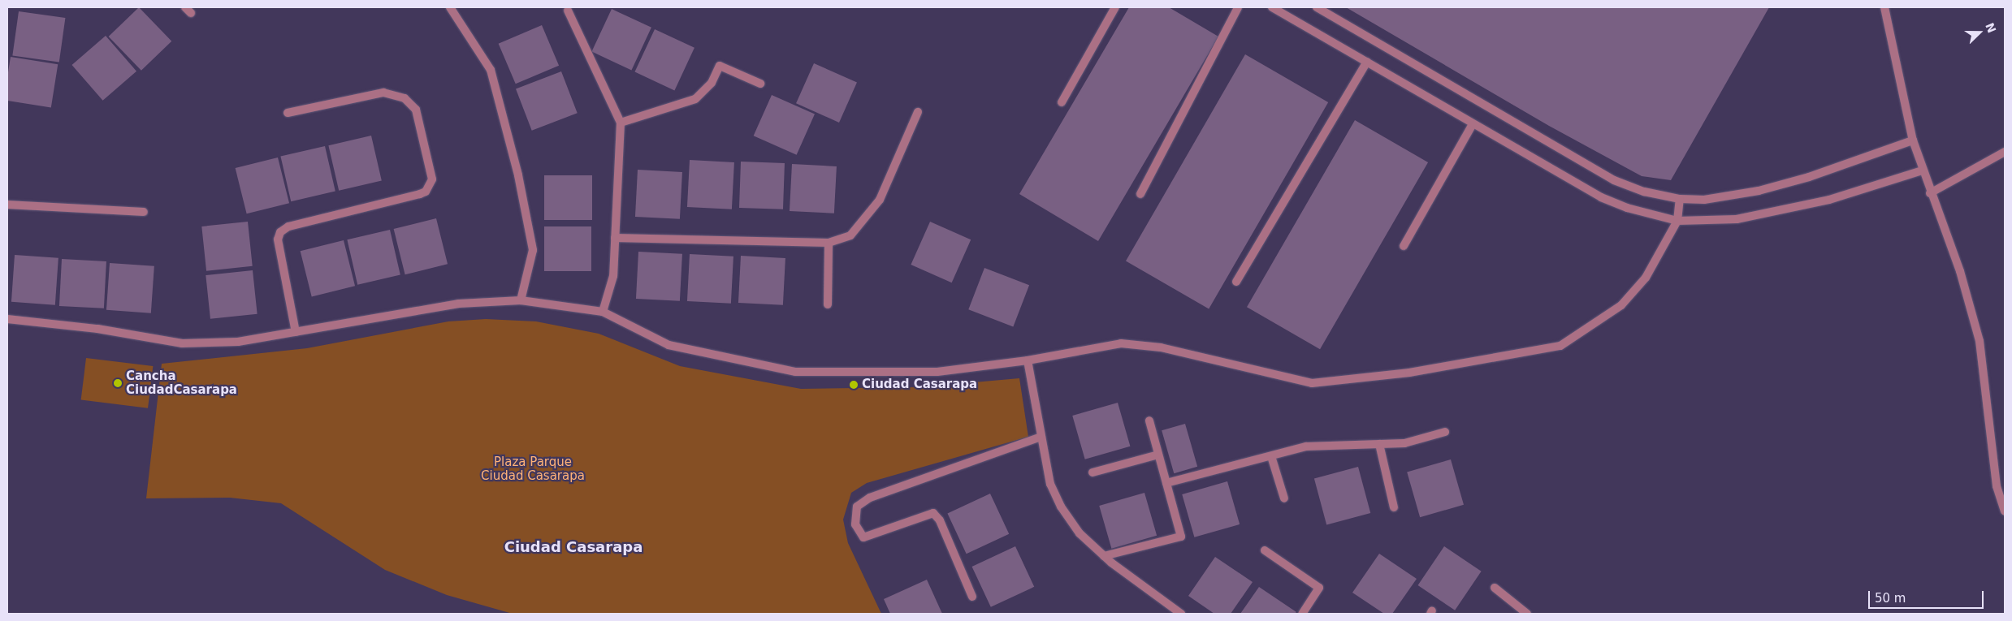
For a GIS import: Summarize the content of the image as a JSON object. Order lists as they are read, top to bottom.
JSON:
{
  "districts": ["Ciudad Casarapa"],
  "parks": ["Plaza Parque Ciudad Casarapa"],
  "places": ["Cancha CiudadCasarapa", "Ciudad Casarapa"],
  "scale_bar": "50 m",
  "north": "right"
}
